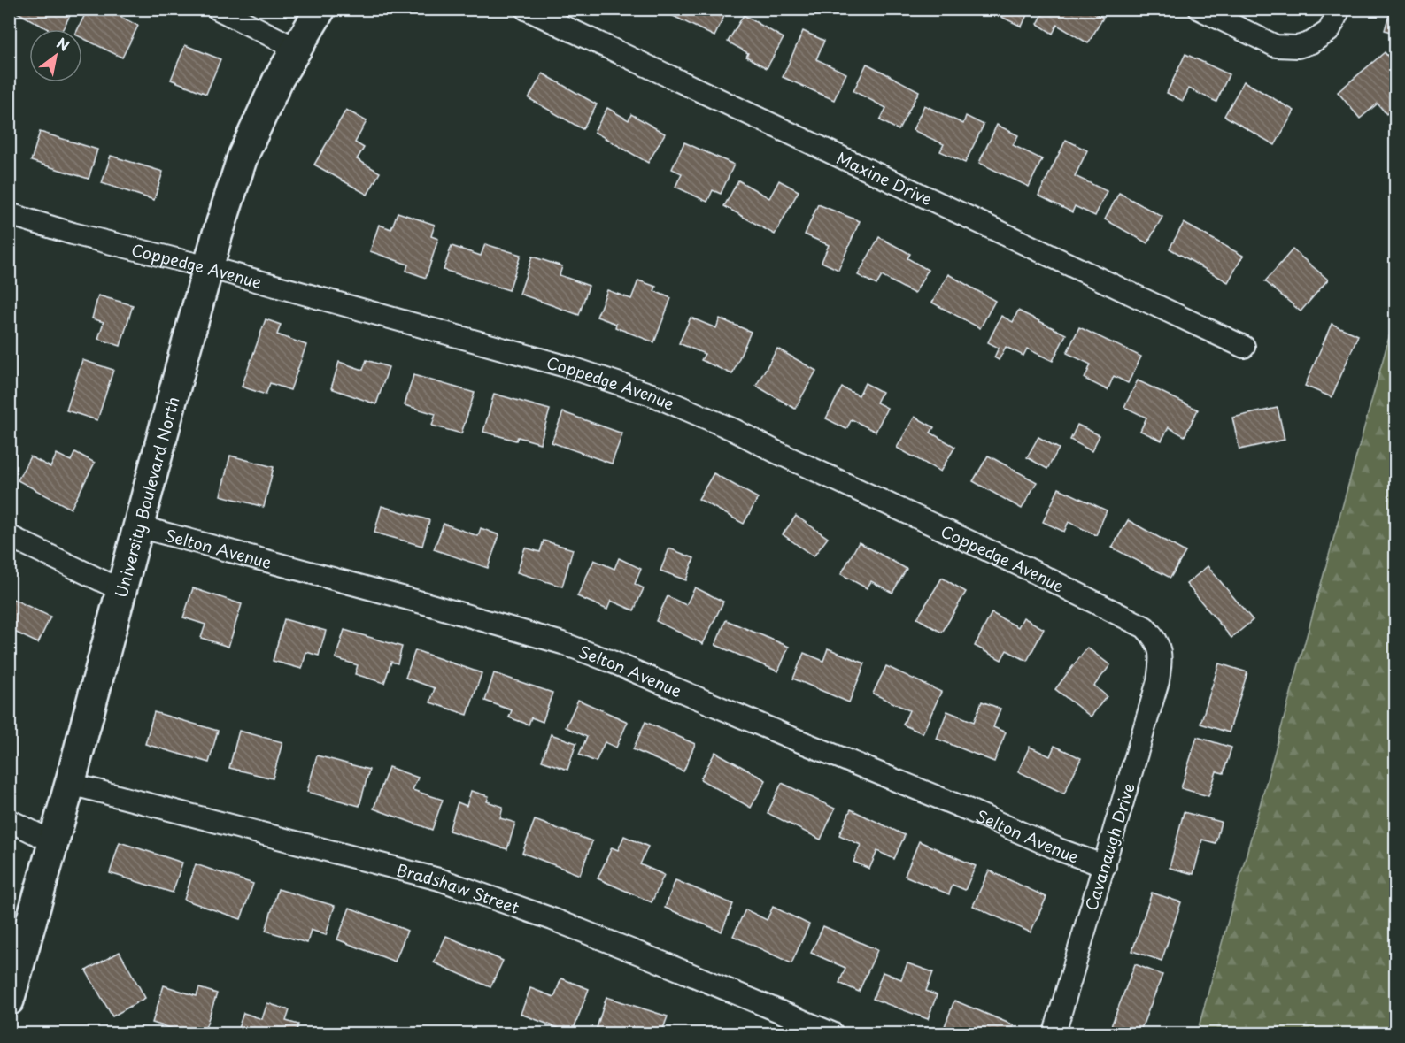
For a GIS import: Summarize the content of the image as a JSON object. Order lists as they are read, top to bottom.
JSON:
{
  "streets": {
    "street": [
      "Maxine Drive",
      "Coppedge Avenue",
      "University Boulevard North",
      "Selton Avenue",
      "Cavanaugh Drive",
      "Bradshaw Street"
    ]
  },
  "crossings": [
    ["Coppedge Avenue", "University Boulevard North"],
    ["Coppedge Avenue", "Cavanaugh Drive"],
    ["University Boulevard North", "Selton Avenue"],
    ["University Boulevard North", "Bradshaw Street"],
    ["Selton Avenue", "Cavanaugh Drive"]
  ],
  "north": "top right"
}
